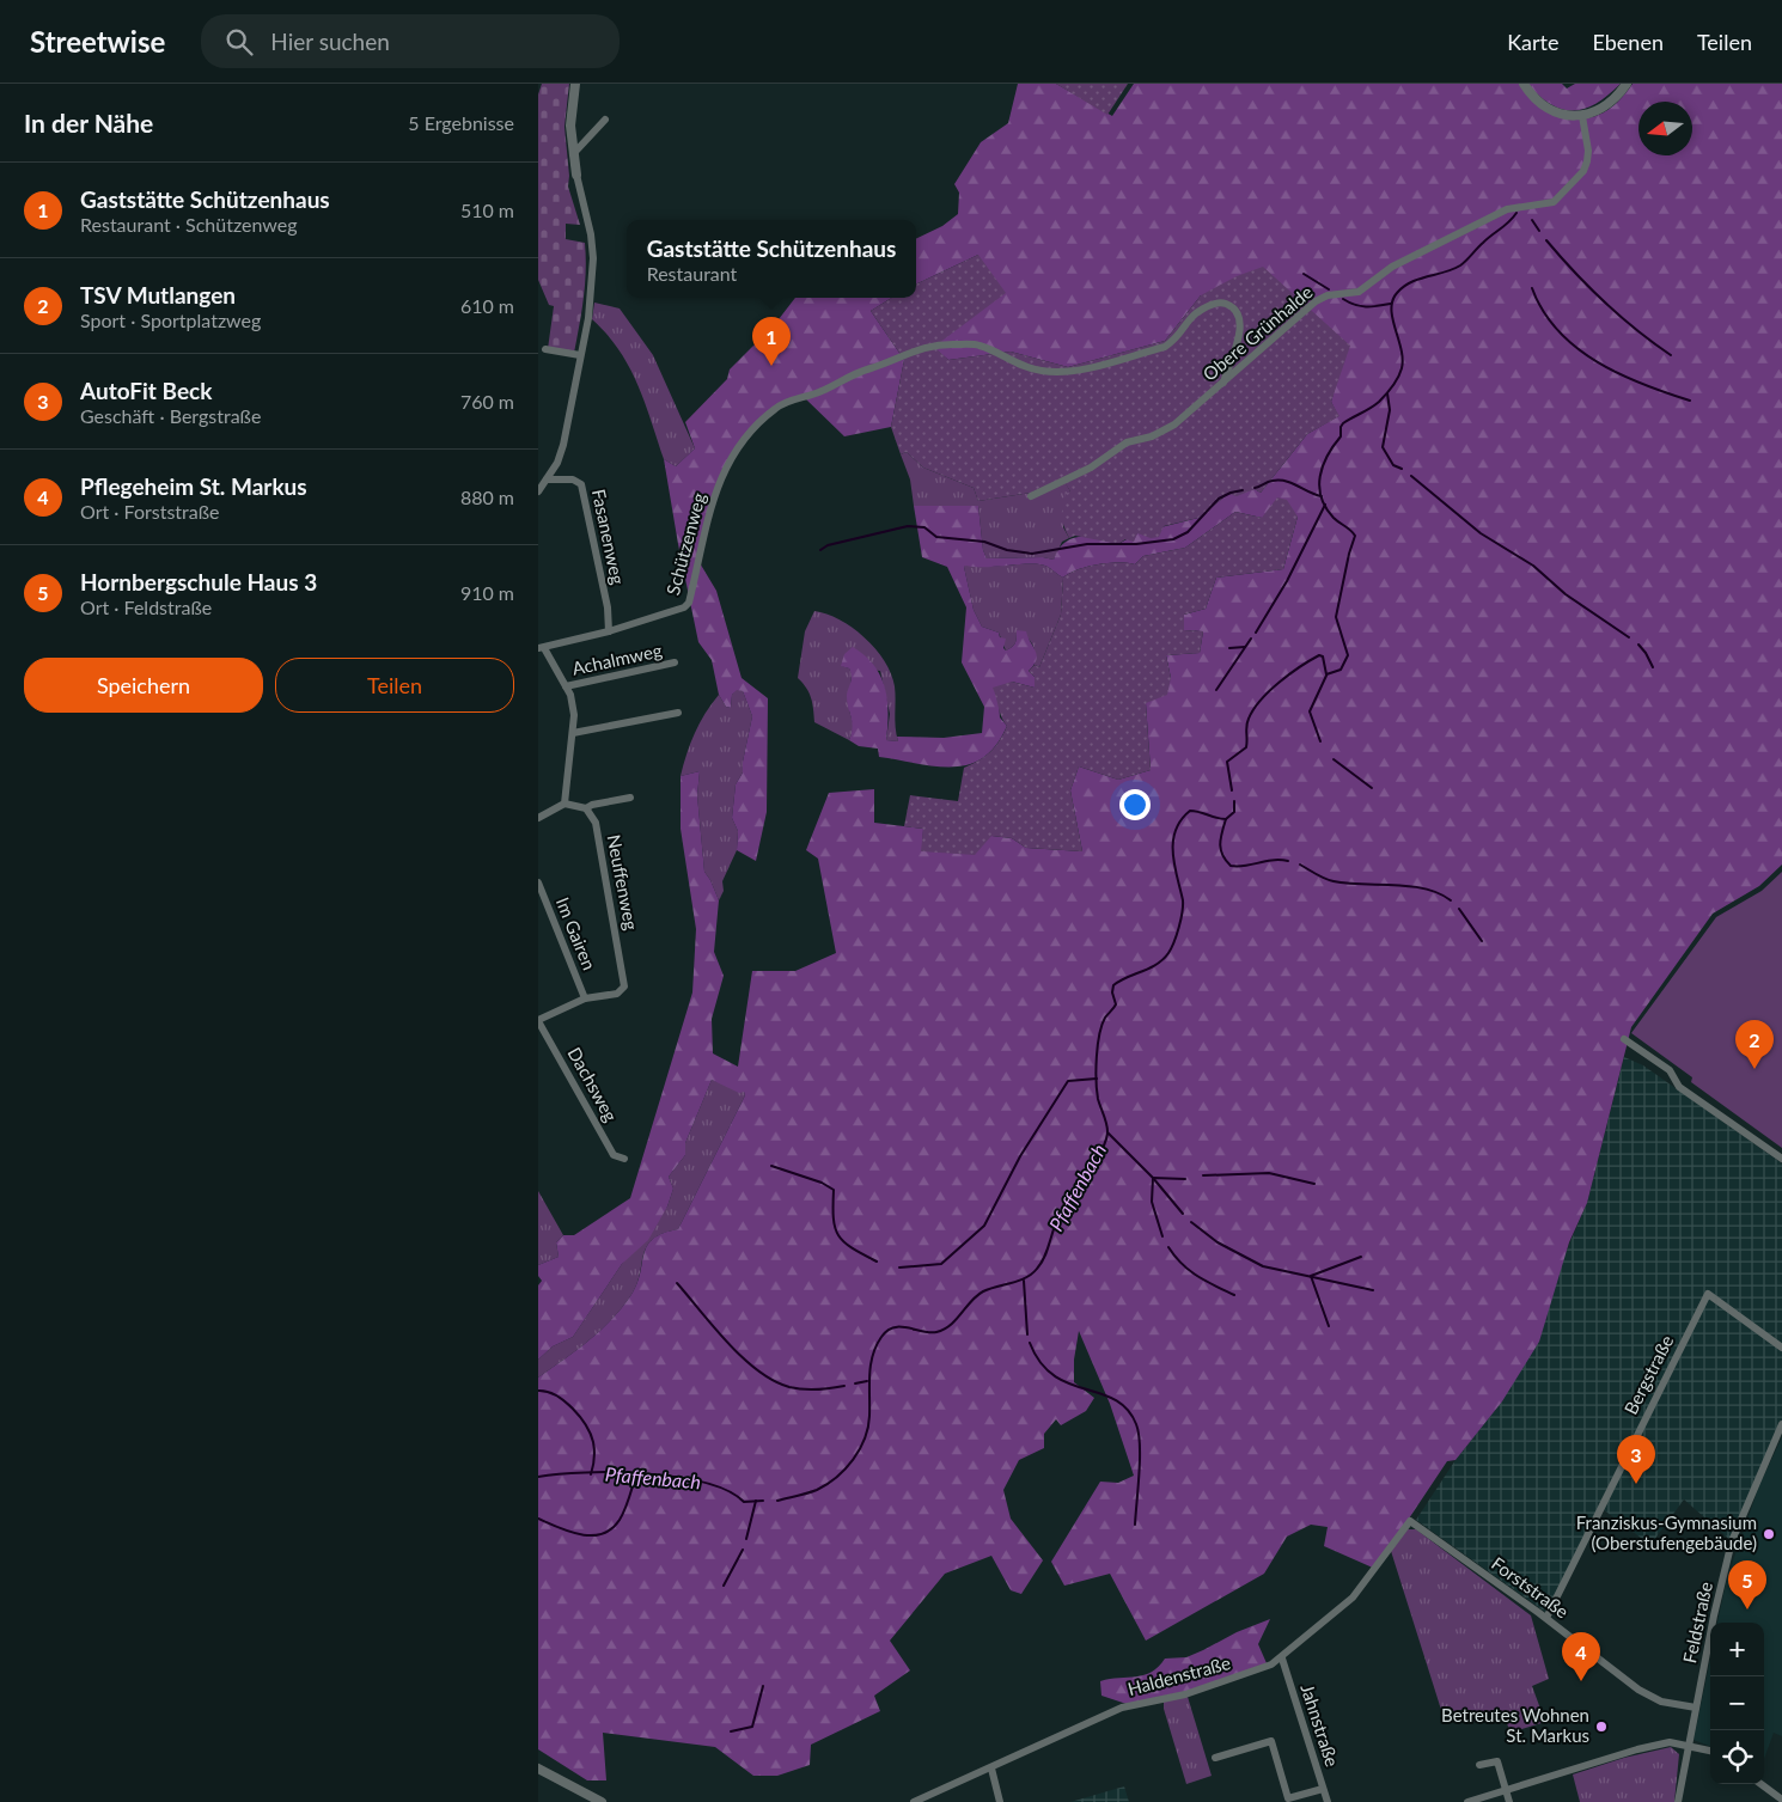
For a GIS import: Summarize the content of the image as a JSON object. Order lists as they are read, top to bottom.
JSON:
{
  "streets": {
    "street": [
      "Obere Grünhalde",
      "Fasanenweg",
      "Schützenweg",
      "Achalmweg",
      "Neuffenweg",
      "Im Gairen",
      "Dachsweg",
      "Bergstraße",
      "Forststraße",
      "Feldstraße",
      "Haldenstraße",
      "Jahnstraße"
    ]
  },
  "crossings": [
    ["Obere Grünhalde", "Schützenweg"],
    ["Fasanenweg", "Schützenweg"],
    ["Schützenweg", "Achalmweg"],
    ["Neuffenweg", "Im Gairen"],
    ["Bergstraße", "Forststraße"],
    ["Forststraße", "Feldstraße"],
    ["Forststraße", "Haldenstraße"],
    ["Haldenstraße", "Jahnstraße"]
  ],
  "water": ["Pfaffenbach"],
  "places": ["Franziskus-Gymnasium (Oberstufengebäude)", "Betreutes Wohnen St. Markus"],
  "north": "left",
  "page": {
    "header": "Streetwise",
    "search": "Hier suchen",
    "nav": ["Karte", "Ebenen", "Teilen"],
    "heading": ["In der Nähe", "5 Ergebnisse"],
    "list": [
      {
        "mark": "1",
        "name": "Gaststätte Schützenhaus",
        "note": "Restaurant · Schützenweg",
        "value": "510 m"
      },
      {
        "mark": "2",
        "name": "TSV Mutlangen",
        "note": "Sport · Sportplatzweg",
        "value": "610 m"
      },
      {
        "mark": "3",
        "name": "AutoFit Beck",
        "note": "Geschäft · Bergstraße",
        "value": "760 m"
      },
      {
        "mark": "4",
        "name": "Pflegeheim St. Markus",
        "note": "Ort · Forststraße",
        "value": "880 m"
      },
      {
        "mark": "5",
        "name": "Hornbergschule Haus 3",
        "note": "Ort · Feldstraße",
        "value": "910 m"
      }
    ],
    "popup": ["Gaststätte Schützenhaus", "Restaurant"],
    "pins": [
      "1",
      "2",
      "3",
      "5",
      "4"
    ],
    "buttons": ["Speichern", "Teilen"],
    "map_buttons": ["+", "−"]
  }
}
